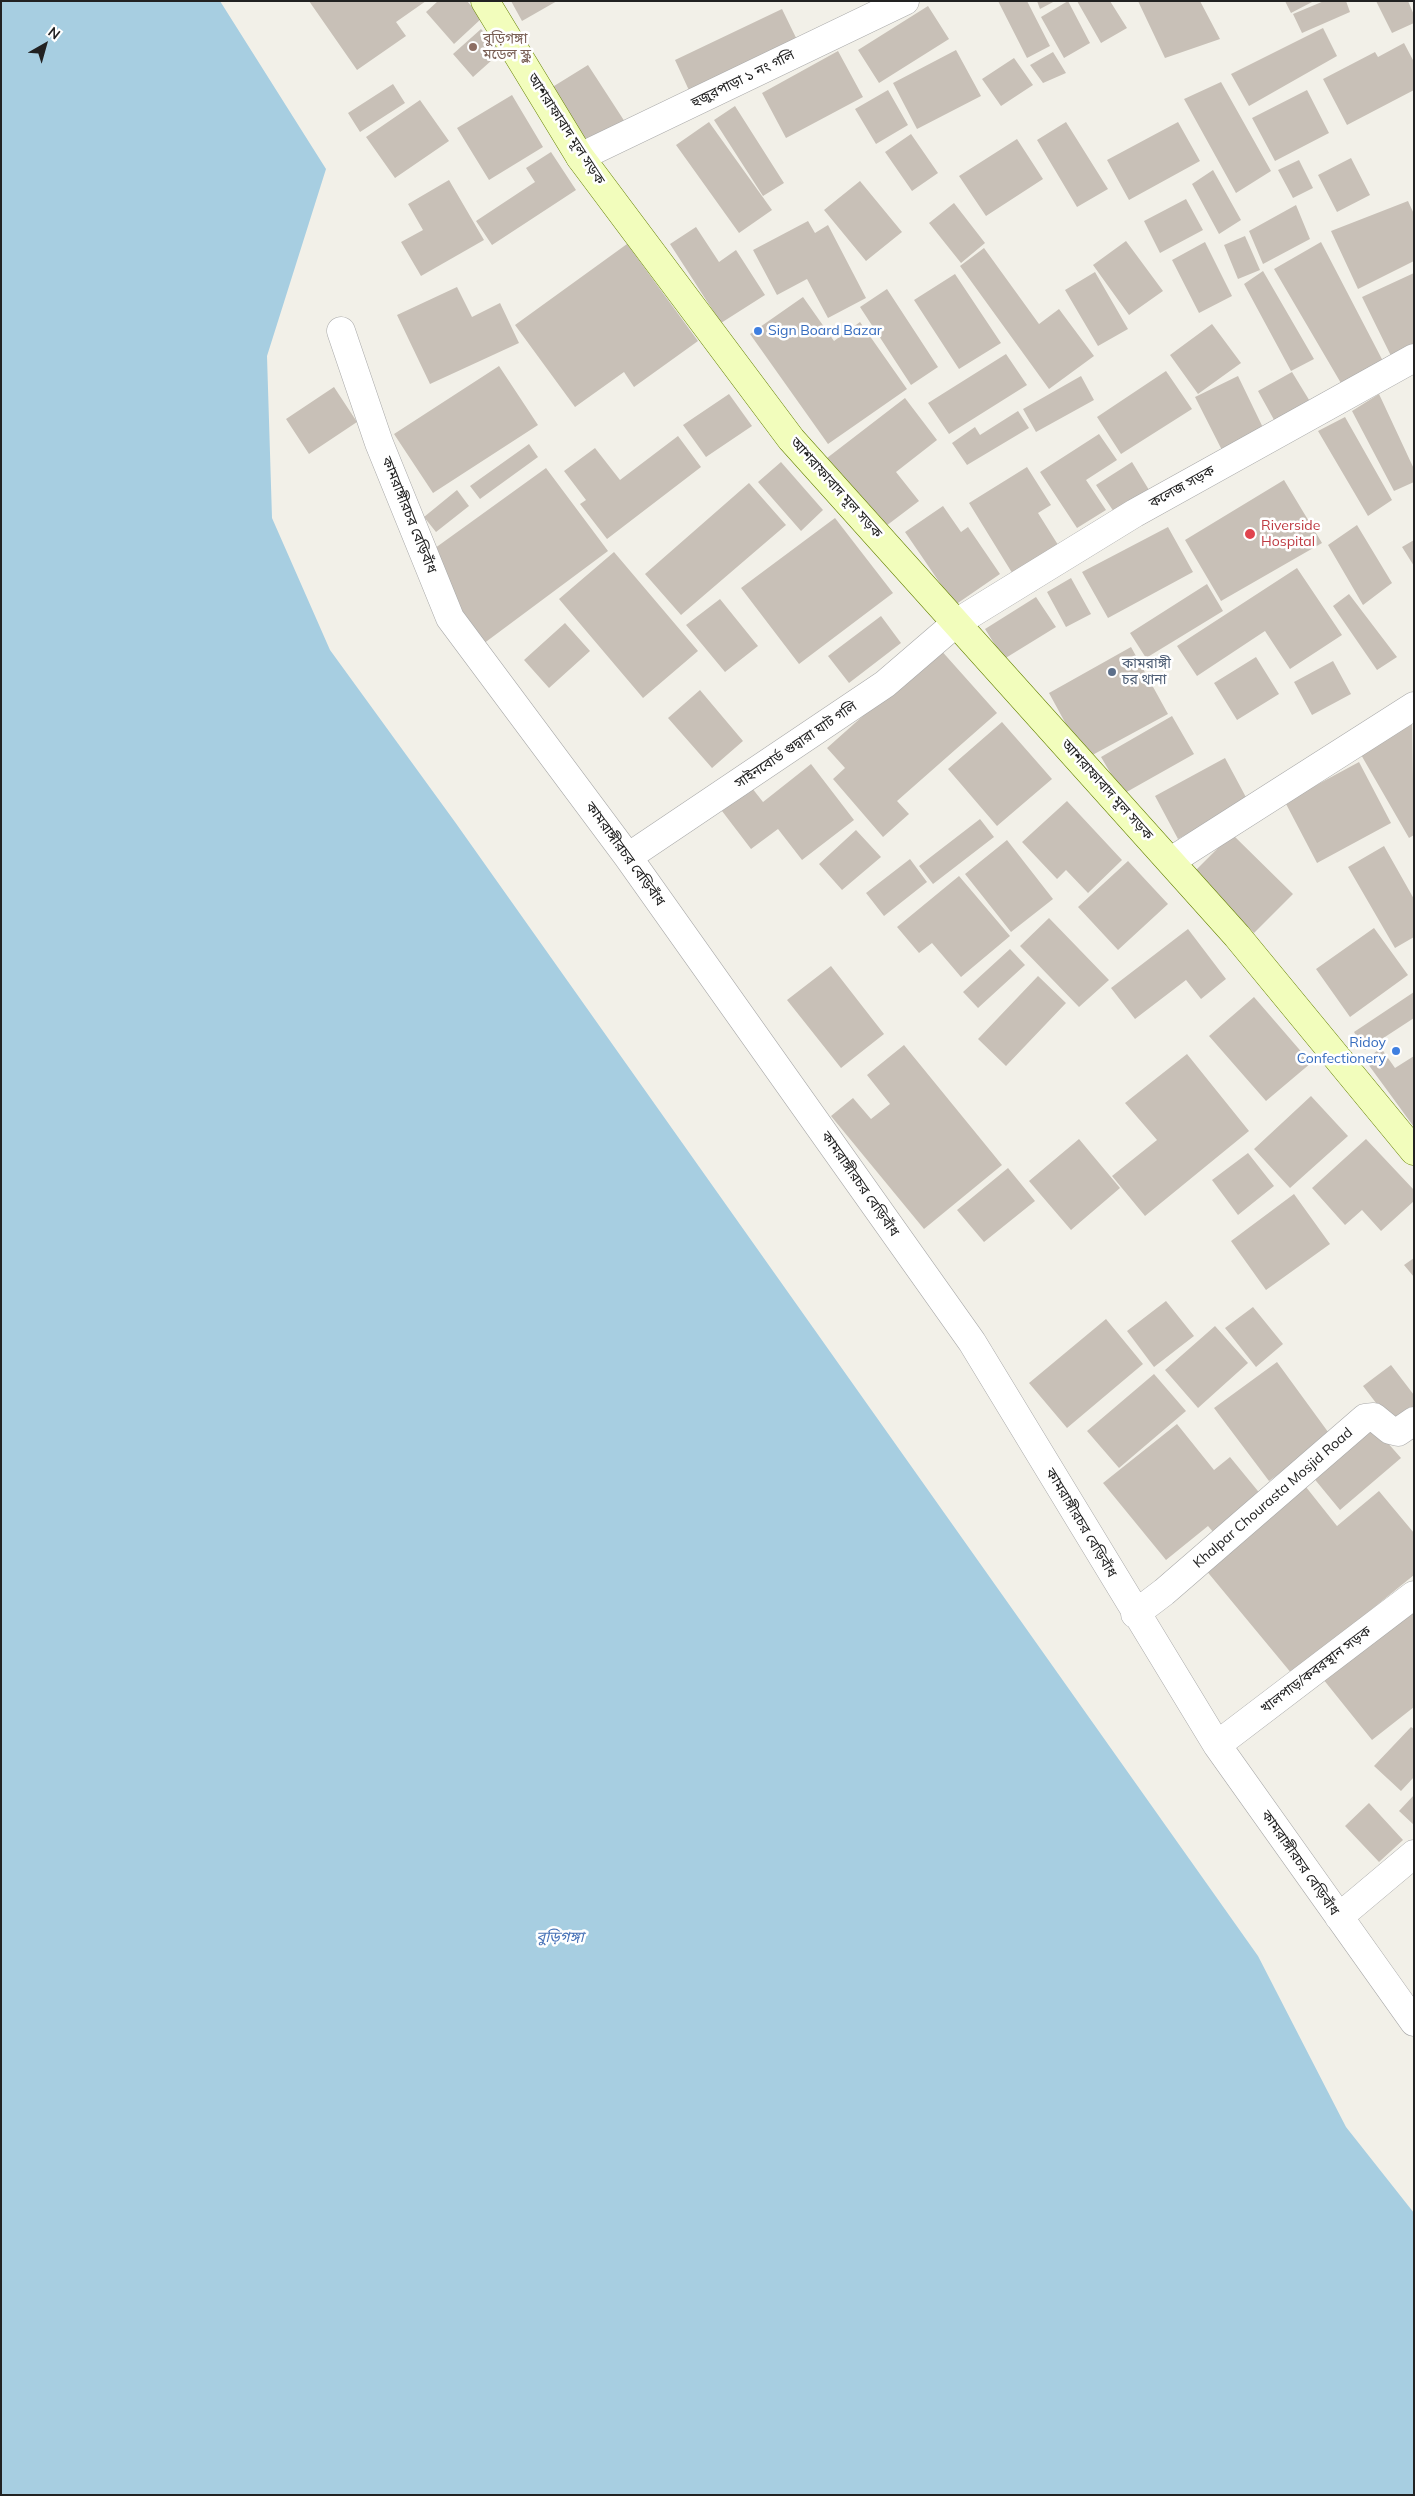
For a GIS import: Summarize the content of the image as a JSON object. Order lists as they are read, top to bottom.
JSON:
{
  "streets": {
    "street": [
      "হুজুরপাড়া ১ নং গলি",
      "আশরাফাবাদ মূল সড়ক",
      "কলেজ সড়ক",
      "কামরাঙ্গীরচর বেড়িবাঁধ",
      "সাইনবোর্ড গুদ্বারা ঘাট গলি",
      "Khalpar Chourasta Mosjid Road",
      "খালপাড়/কবরস্থান সড়ক"
    ]
  },
  "crossings": [
    ["হুজুরপাড়া ১ নং গলি", "আশরাফাবাদ মূল সড়ক"],
    ["আশরাফাবাদ মূল সড়ক", "কলেজ সড়ক"],
    ["আশরাফাবাদ মূল সড়ক", "সাইনবোর্ড গুদ্বারা ঘাট গলি"],
    ["কলেজ সড়ক", "সাইনবোর্ড গুদ্বারা ঘাট গলি"],
    ["কামরাঙ্গীরচর বেড়িবাঁধ", "সাইনবোর্ড গুদ্বারা ঘাট গলি"],
    ["কামরাঙ্গীরচর বেড়িবাঁধ", "Khalpar Chourasta Mosjid Road"],
    ["কামরাঙ্গীরচর বেড়িবাঁধ", "খালপাড়/কবরস্থান সড়ক"]
  ],
  "water": ["বুড়িগঙ্গা"],
  "places": [
    "বুড়িগঙ্গা মডেল স্কুল",
    "Sign Board Bazar",
    "Riverside Hospital",
    "কামরাঙ্গী চর থানা",
    "Ridoy Confectionery"
  ],
  "north": "top right"
}
